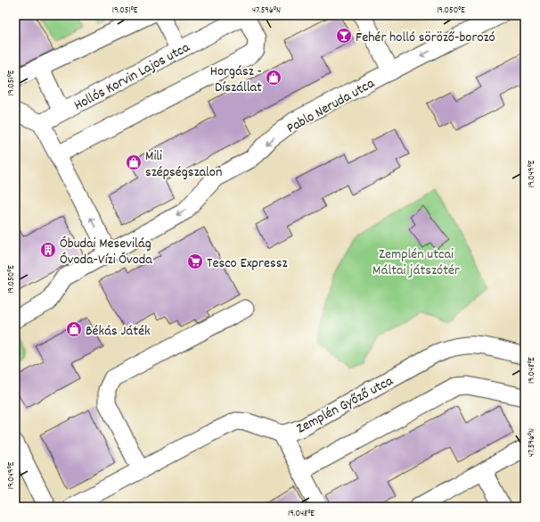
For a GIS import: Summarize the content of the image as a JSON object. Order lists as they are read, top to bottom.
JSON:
{
  "streets": {
    "street": ["Hollós Korvin Lajos utca", "Pablo Neruda utca", "Zemplén Győző utca"]
  },
  "one_way": ["Pablo Neruda utca"],
  "parks": ["Zemplén utcai Máltai játszótér"],
  "places": {
    "bar": ["Fehér holló söröző-borozó"],
    "shop": ["Horgász - Díszállat", "Mili szépségszalon", "Békás Játék"],
    "building": ["Óbudai Mesevilág Óvoda-Vízi Óvoda"],
    "supermarket": ["Tesco Expressz"]
  },
  "coordinates": [
    "19.051°E",
    "47.596°N",
    "19.050°E",
    "19.049°E",
    "19.048°E"
  ]
}
